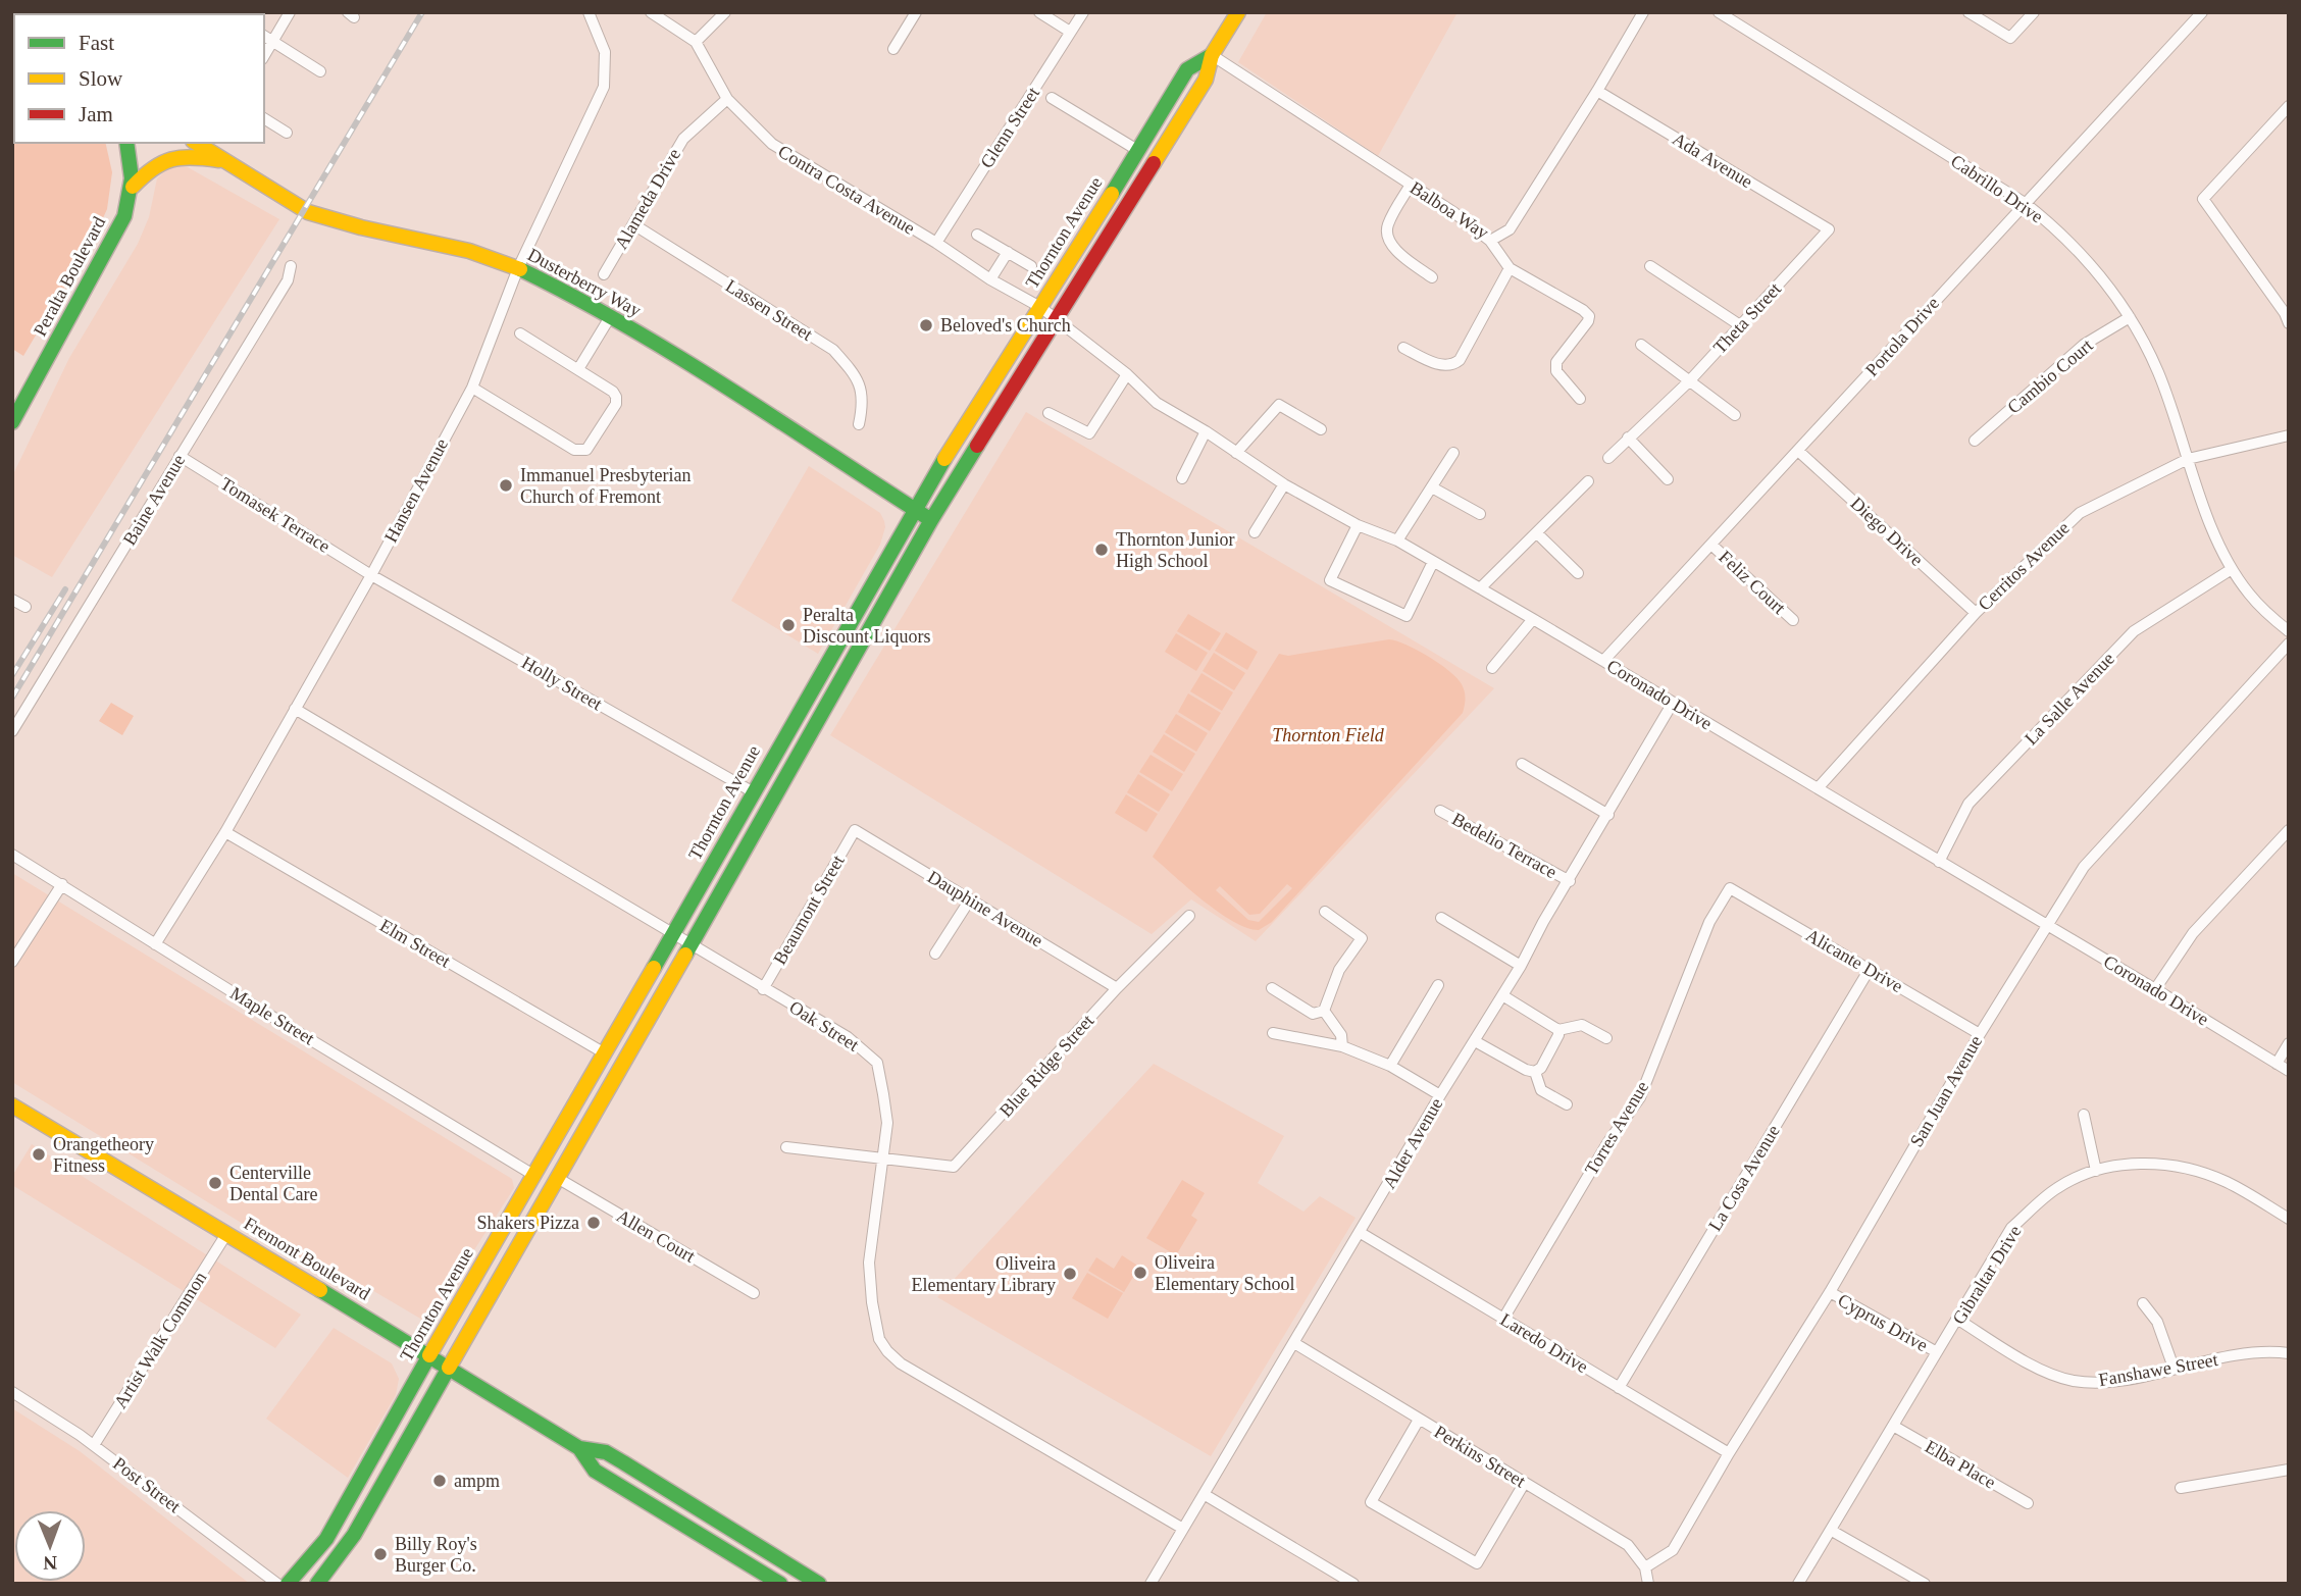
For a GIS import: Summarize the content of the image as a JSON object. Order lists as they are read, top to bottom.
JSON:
{
  "streets": {
    "main road": [
      "Thornton Avenue",
      "Peralta Boulevard",
      "Dusterberry Way",
      "Fremont Boulevard"
    ],
    "street": [
      "Glenn Street",
      "Ada Avenue",
      "Cabrillo Drive",
      "Contra Costa Avenue",
      "Alameda Drive",
      "Balboa Way",
      "Lassen Street",
      "Theta Street",
      "Portola Drive",
      "Cambio Court",
      "Hansen Avenue",
      "Baine Avenue",
      "Tomasek Terrace",
      "Diego Drive",
      "Cerritos Avenue",
      "Feliz Court",
      "Holly Street",
      "Coronado Drive",
      "La Salle Avenue",
      "Bedelio Terrace",
      "Dauphine Avenue",
      "Beaumont Street",
      "Elm Street",
      "Alicante Drive",
      "Maple Street",
      "Oak Street",
      "Blue Ridge Street",
      "San Juan Avenue",
      "Torres Avenue",
      "Alder Avenue",
      "La Cosa Avenue",
      "Allen Court",
      "Gibraltar Drive",
      "Cyprus Drive",
      "Artist Walk Common",
      "Laredo Drive",
      "Fanshawe Street",
      "Perkins Street",
      "Elba Place",
      "Post Street"
    ]
  },
  "crossings": [
    ["Glenn Street", "Contra Costa Avenue"],
    ["Ada Avenue", "Balboa Way"],
    ["Ada Avenue", "Theta Street"],
    ["Cabrillo Drive", "Portola Drive"],
    ["Cabrillo Drive", "Cambio Court"],
    ["Cabrillo Drive", "Cerritos Avenue"],
    ["Cabrillo Drive", "La Salle Avenue"],
    ["Contra Costa Avenue", "Alameda Drive"],
    ["Contra Costa Avenue", "Thornton Avenue"],
    ["Contra Costa Avenue", "Coronado Drive"],
    ["Alameda Drive", "Lassen Street"],
    ["Balboa Way", "Thornton Avenue"],
    ["Thornton Avenue", "Dusterberry Way"],
    ["Thornton Avenue", "Holly Street"],
    ["Thornton Avenue", "Coronado Drive"],
    ["Thornton Avenue", "Elm Street"],
    ["Thornton Avenue", "Maple Street"],
    ["Thornton Avenue", "Oak Street"],
    ["Thornton Avenue", "Allen Court"],
    ["Thornton Avenue", "Fremont Boulevard"],
    ["Dusterberry Way", "Hansen Avenue"],
    ["Portola Drive", "Diego Drive"],
    ["Portola Drive", "Feliz Court"],
    ["Portola Drive", "Coronado Drive"],
    ["Hansen Avenue", "Tomasek Terrace"],
    ["Hansen Avenue", "Holly Street"],
    ["Hansen Avenue", "Elm Street"],
    ["Hansen Avenue", "Maple Street"],
    ["Hansen Avenue", "Oak Street"],
    ["Baine Avenue", "Tomasek Terrace"],
    ["Tomasek Terrace", "Holly Street"],
    ["Diego Drive", "Cerritos Avenue"],
    ["Cerritos Avenue", "Coronado Drive"],
    ["Coronado Drive", "La Salle Avenue"],
    ["Coronado Drive", "San Juan Avenue"],
    ["Coronado Drive", "Alder Avenue"],
    ["Bedelio Terrace", "Alder Avenue"],
    ["Dauphine Avenue", "Beaumont Street"],
    ["Dauphine Avenue", "Blue Ridge Street"],
    ["Beaumont Street", "Oak Street"],
    ["Alicante Drive", "San Juan Avenue"],
    ["Alicante Drive", "Torres Avenue"],
    ["Alicante Drive", "La Cosa Avenue"],
    ["Oak Street", "Blue Ridge Street"],
    ["Oak Street", "Alder Avenue"],
    ["San Juan Avenue", "Cyprus Drive"],
    ["San Juan Avenue", "Laredo Drive"],
    ["San Juan Avenue", "Perkins Street"],
    ["Torres Avenue", "Laredo Drive"],
    ["Alder Avenue", "Laredo Drive"],
    ["Alder Avenue", "Perkins Street"],
    ["La Cosa Avenue", "Laredo Drive"],
    ["Fremont Boulevard", "Artist Walk Common"],
    ["Gibraltar Drive", "Cyprus Drive"],
    ["Gibraltar Drive", "Fanshawe Street"],
    ["Gibraltar Drive", "Elba Place"],
    ["Artist Walk Common", "Post Street"]
  ],
  "parks": ["Thornton Field"],
  "places": [
    "Beloved's Church",
    "Immanuel Presbyterian Church of Fremont",
    "Thornton Junior High School",
    "Peralta Discount Liquors",
    "Orangetheory Fitness",
    "Centerville Dental Care",
    "Shakers Pizza",
    "Oliveira Elementary School",
    "Oliveira Elementary Library",
    "ampm",
    "Billy Roy's Burger Co."
  ],
  "legend": ["Fast", "Slow", "Jam"],
  "north": "bottom"
}
